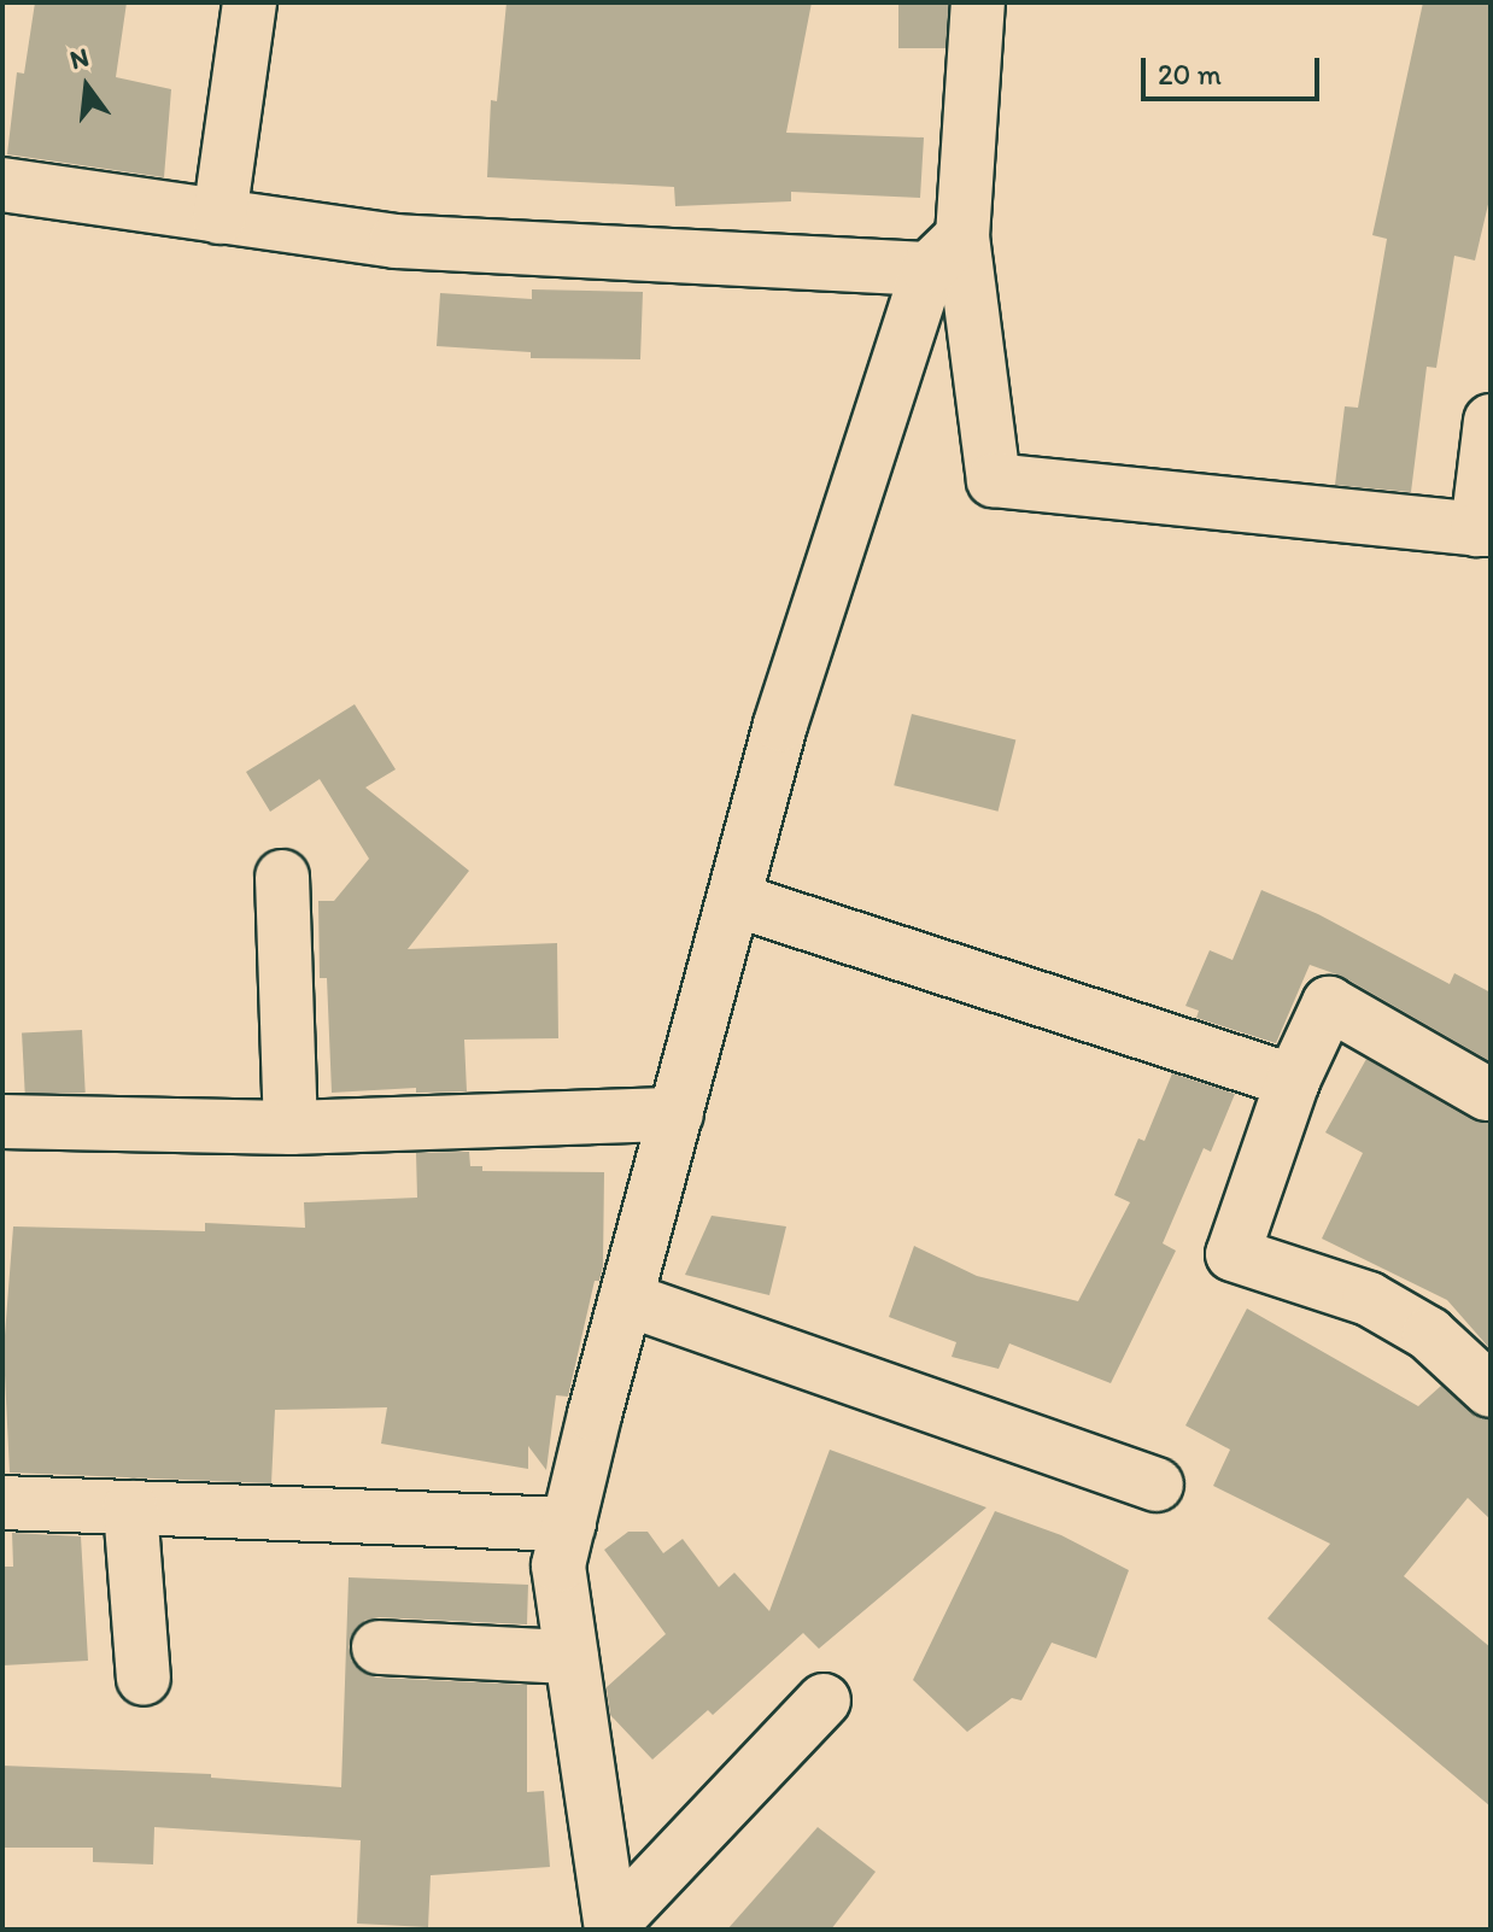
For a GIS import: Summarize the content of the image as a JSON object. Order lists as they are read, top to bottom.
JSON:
{
  "scale_bar": "20 m",
  "north": "top"
}
